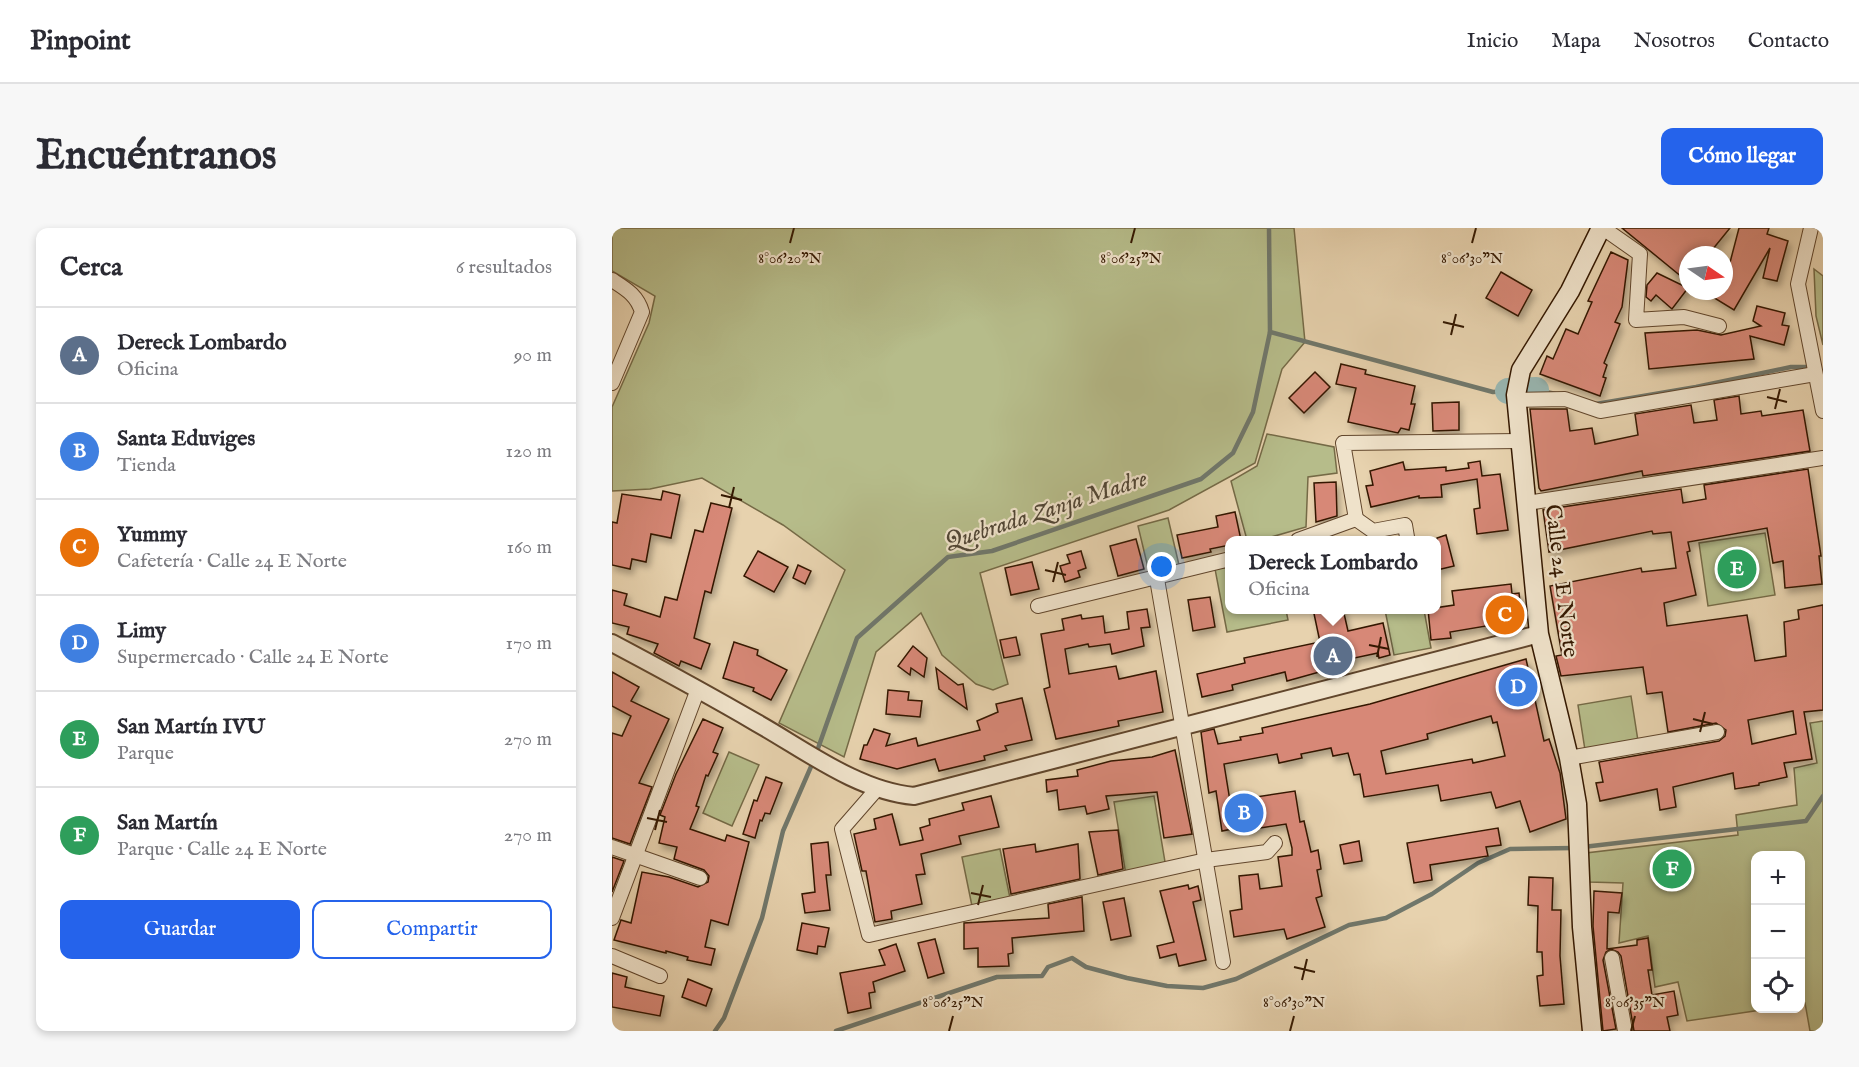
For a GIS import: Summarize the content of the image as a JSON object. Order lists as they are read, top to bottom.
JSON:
{
  "streets": {
    "main road": ["Calle 24 E Norte"]
  },
  "water": ["Quebrada Zanja Madre"],
  "north": "right",
  "page": {
    "header": "Pinpoint",
    "nav": [
      "Inicio",
      "Mapa",
      "Nosotros",
      "Contacto"
    ],
    "buttons": [
      "Cómo llegar",
      ["Guardar", "Compartir"]
    ],
    "title": "Encuéntranos",
    "heading": ["Cerca", "6 resultados"],
    "list": [
      {
        "mark": "A",
        "name": "Dereck Lombardo",
        "note": "Oficina",
        "value": "90 m"
      },
      {
        "mark": "B",
        "name": "Santa Eduviges",
        "note": "Tienda",
        "value": "120 m"
      },
      {
        "mark": "C",
        "name": "Yummy",
        "note": "Cafetería · Calle 24 E Norte",
        "value": "160 m"
      },
      {
        "mark": "D",
        "name": "Limy",
        "note": "Supermercado · Calle 24 E Norte",
        "value": "170 m"
      },
      {
        "mark": "E",
        "name": "San Martín IVU",
        "note": "Parque",
        "value": "270 m"
      },
      {
        "mark": "F",
        "name": "San Martín",
        "note": "Parque · Calle 24 E Norte",
        "value": "270 m"
      }
    ],
    "popup": ["Dereck Lombardo", "Oficina"],
    "pins": [
      "E",
      "C",
      "A",
      "D",
      "B",
      "F"
    ],
    "map_buttons": ["+", "−"]
  },
  "coordinates": [
    "8°06'20\"N",
    "8°06'25\"N",
    "8°06'30\"N",
    "8°06'35\"N"
  ]
}
